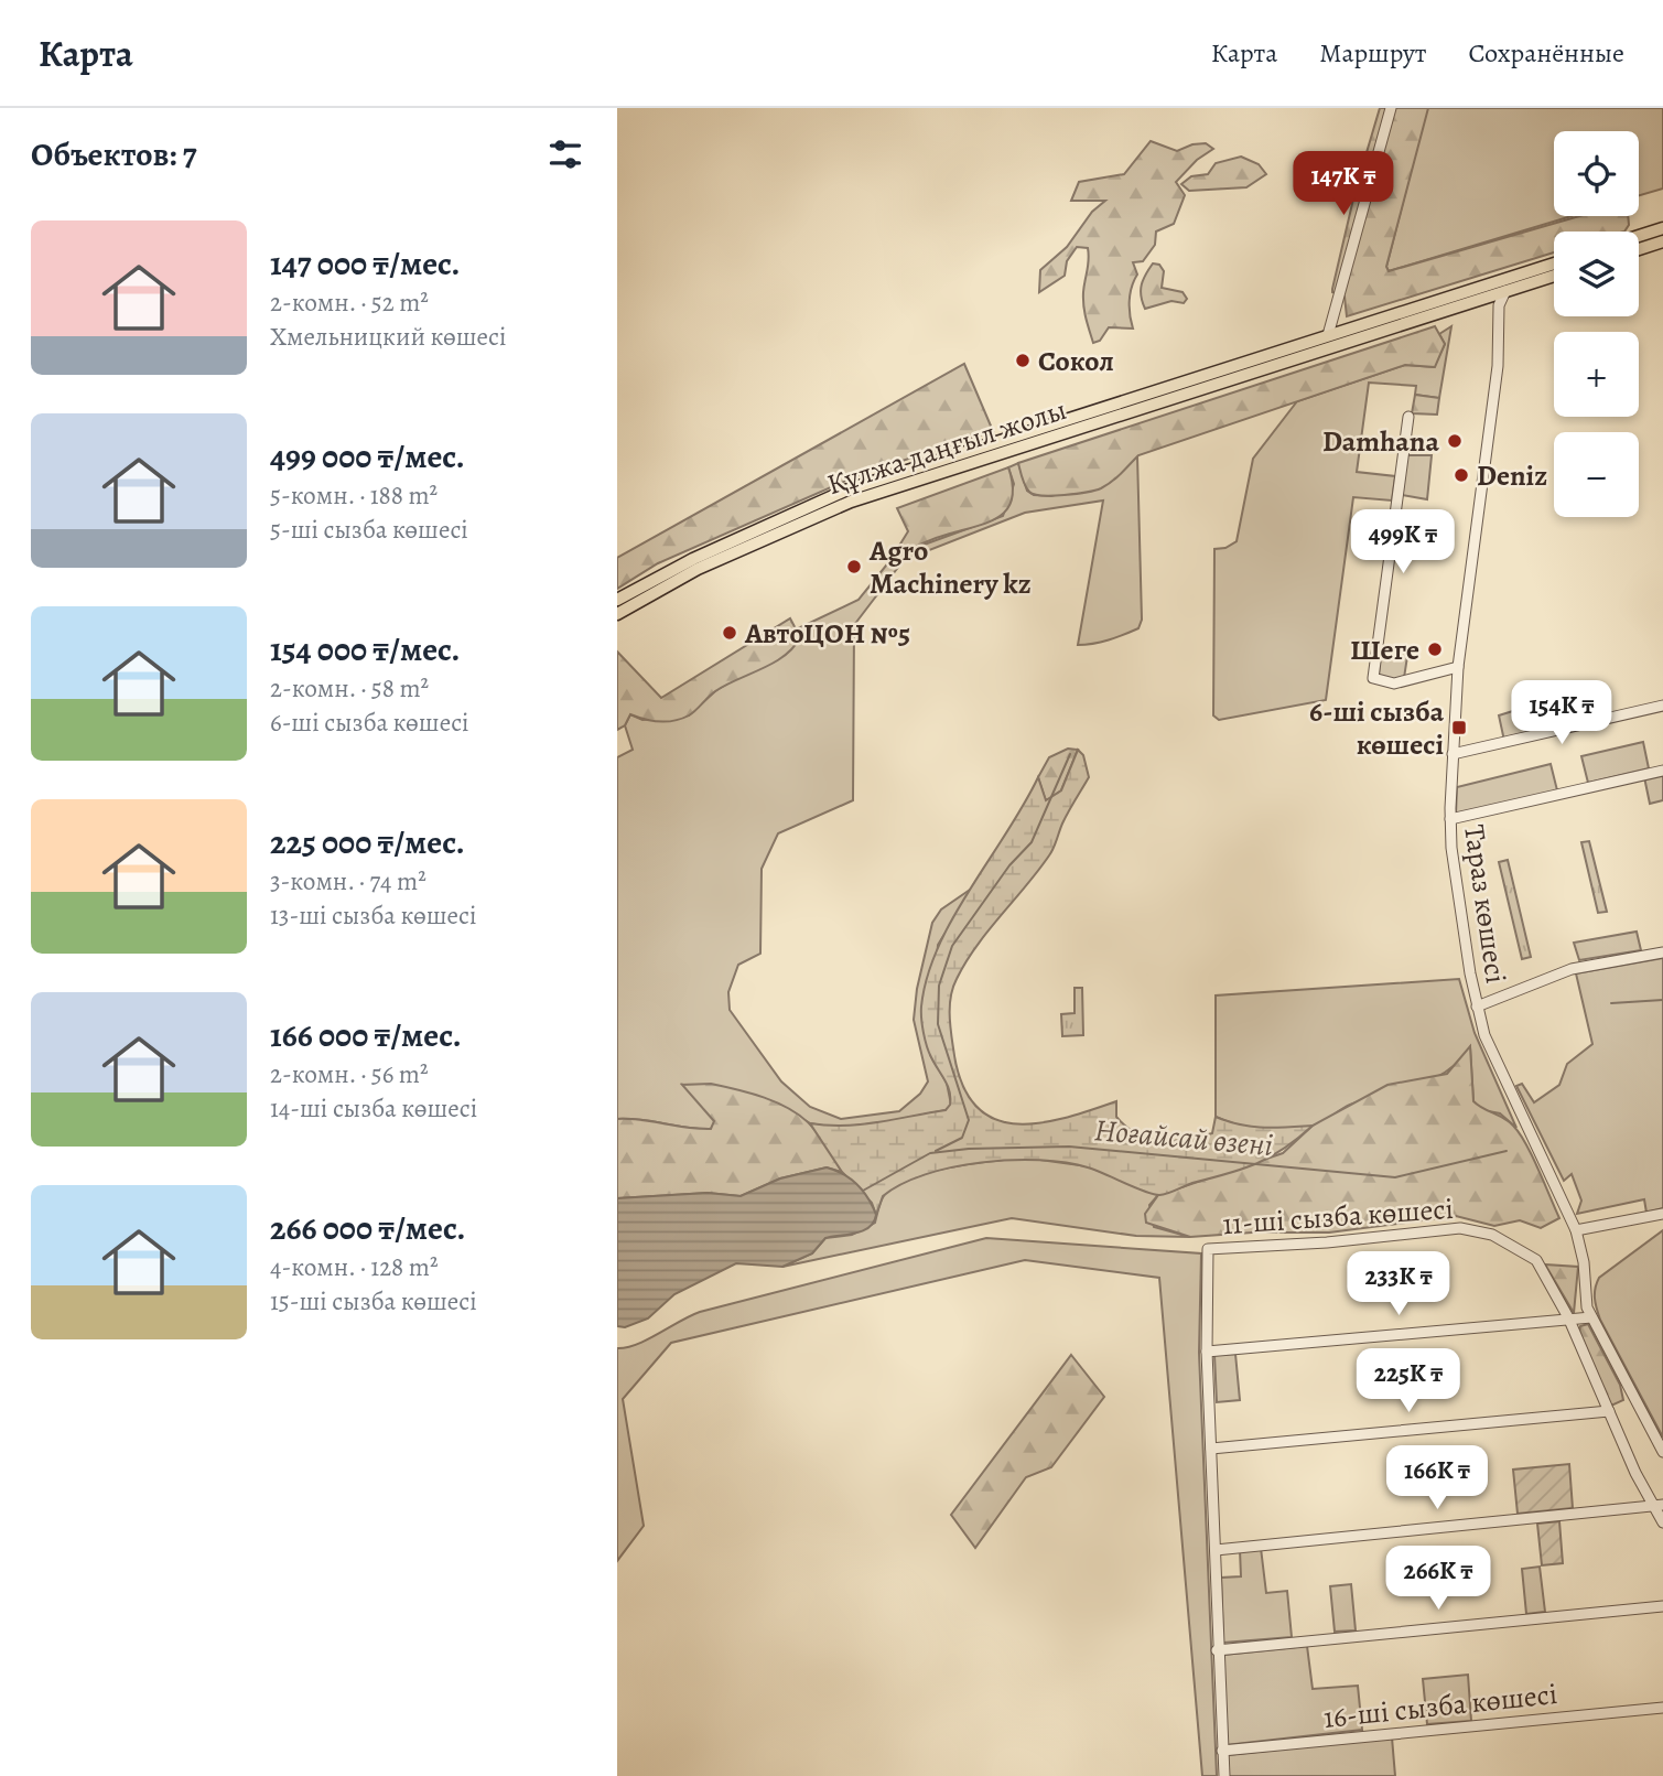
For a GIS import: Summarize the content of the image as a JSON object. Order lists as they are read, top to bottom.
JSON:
{
  "streets": {
    "main road": ["Құлжа даңғыл жолы"],
    "street": ["Тараз көшесі", "11-ші сызба көшесі", "16-ші сызба көшесі"]
  },
  "crossings": [
    ["Құлжа даңғыл жолы", "Тараз көшесі"]
  ],
  "water": ["Ноғайсай өзені"],
  "places": {
    "other": [
      "Сокол",
      "Damhana",
      "Deniz",
      "Agro Machinery kz",
      "АвтоЦОН №5",
      "Шеге"
    ],
    "transit": ["6-ші сызба көшесі"]
  },
  "page": {
    "header": "Карта",
    "nav": ["Карта", "Маршрут", "Сохранённые"],
    "heading": "Объектов: 7",
    "map_buttons": ["+", "−"],
    "price": [
      "147K ₸",
      "499K ₸",
      "154K ₸",
      "233K ₸",
      "225K ₸",
      "166K ₸",
      "266K ₸"
    ],
    "list": [
      {
        "name": "147 000 ₸/мес.",
        "note": "2-комн. · 52 m² · Хмельницкий көшесі"
      },
      {
        "name": "499 000 ₸/мес.",
        "note": "5-комн. · 188 m² · 5-ші сызба көшесі"
      },
      {
        "name": "154 000 ₸/мес.",
        "note": "2-комн. · 58 m² · 6-ші сызба көшесі"
      },
      {
        "name": "225 000 ₸/мес.",
        "note": "3-комн. · 74 m² · 13-ші сызба көшесі"
      },
      {
        "name": "166 000 ₸/мес.",
        "note": "2-комн. · 56 m² · 14-ші сызба көшесі"
      },
      {
        "name": "266 000 ₸/мес.",
        "note": "4-комн. · 128 m² · 15-ші сызба көшесі"
      }
    ]
  }
}
